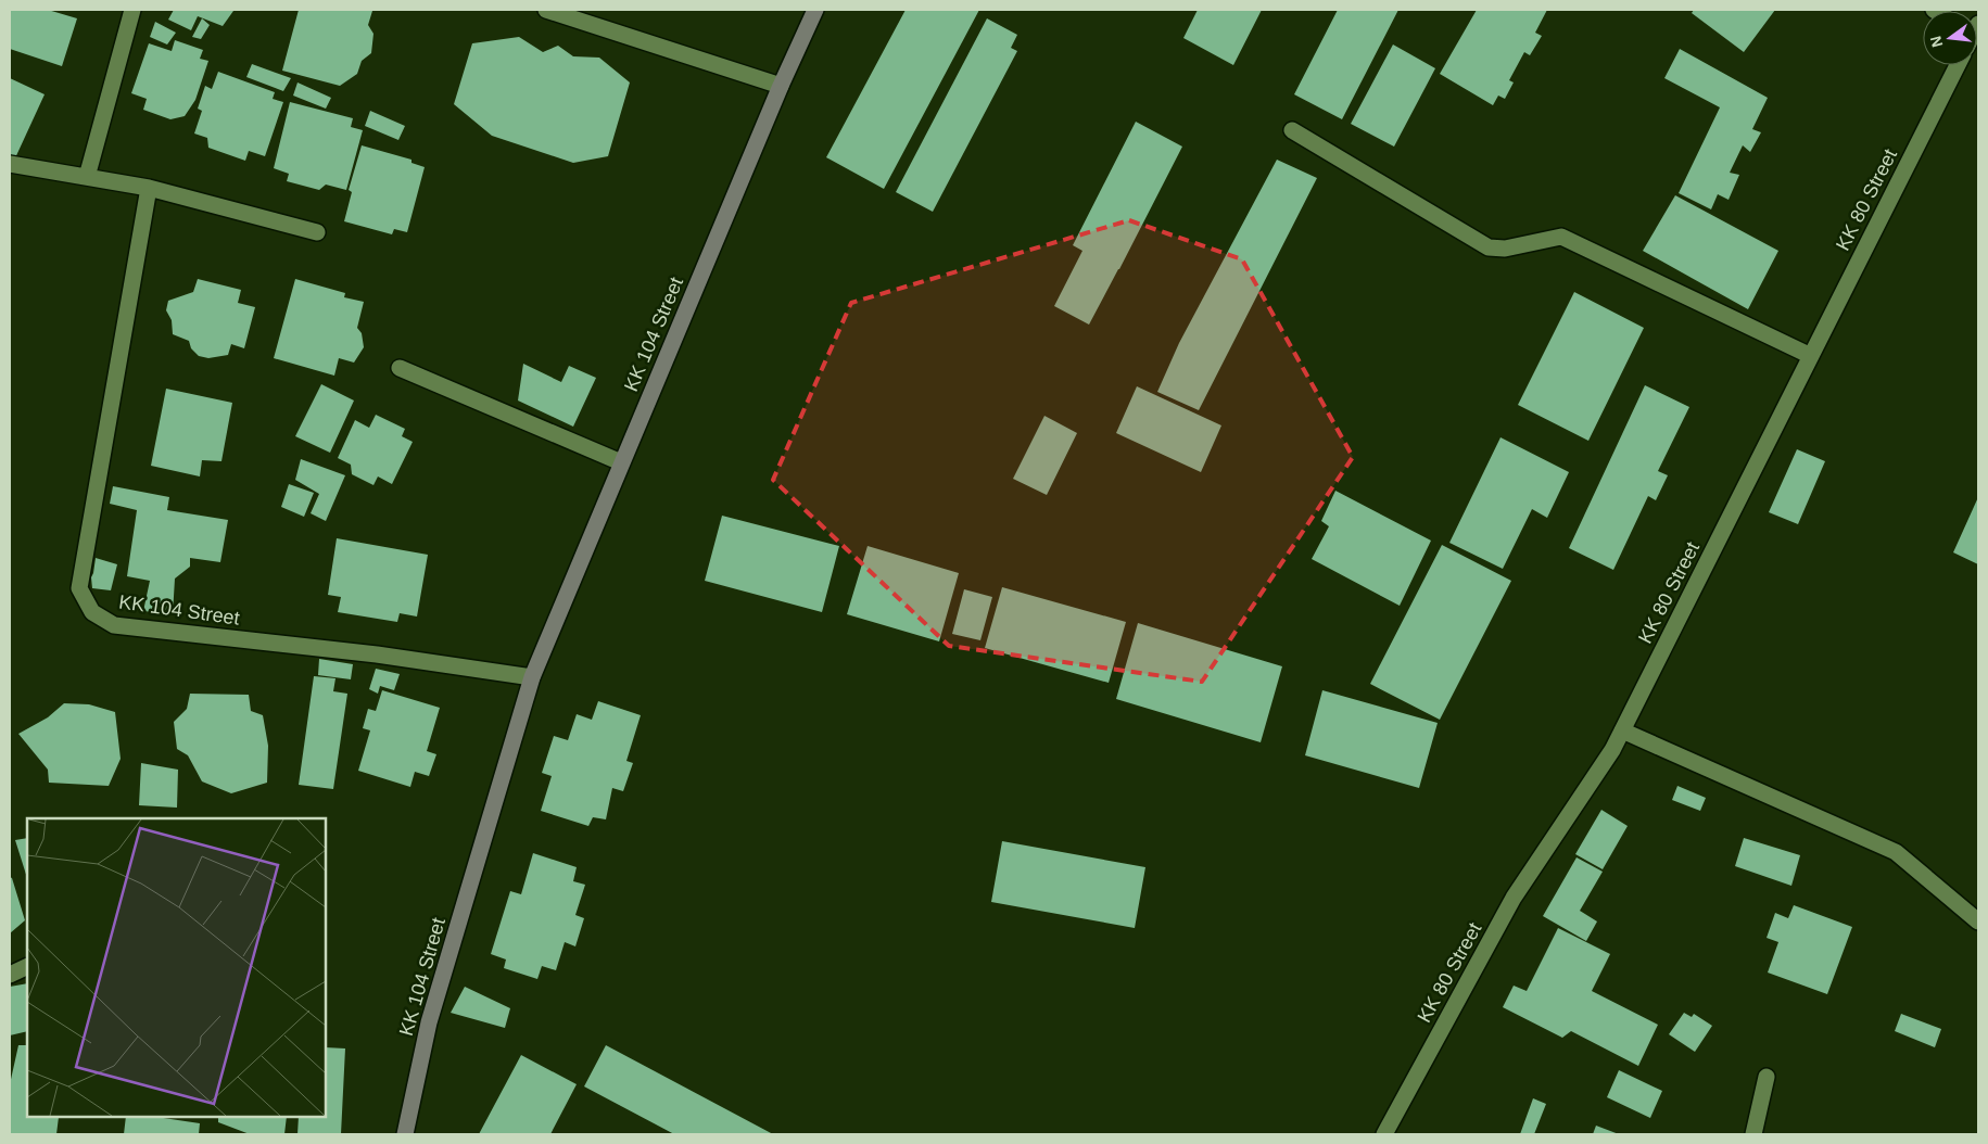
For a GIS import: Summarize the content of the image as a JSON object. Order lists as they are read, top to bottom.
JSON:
{
  "streets": {
    "street": ["KK 80 Street", "KK 104 Street"]
  },
  "north": "left"
}
